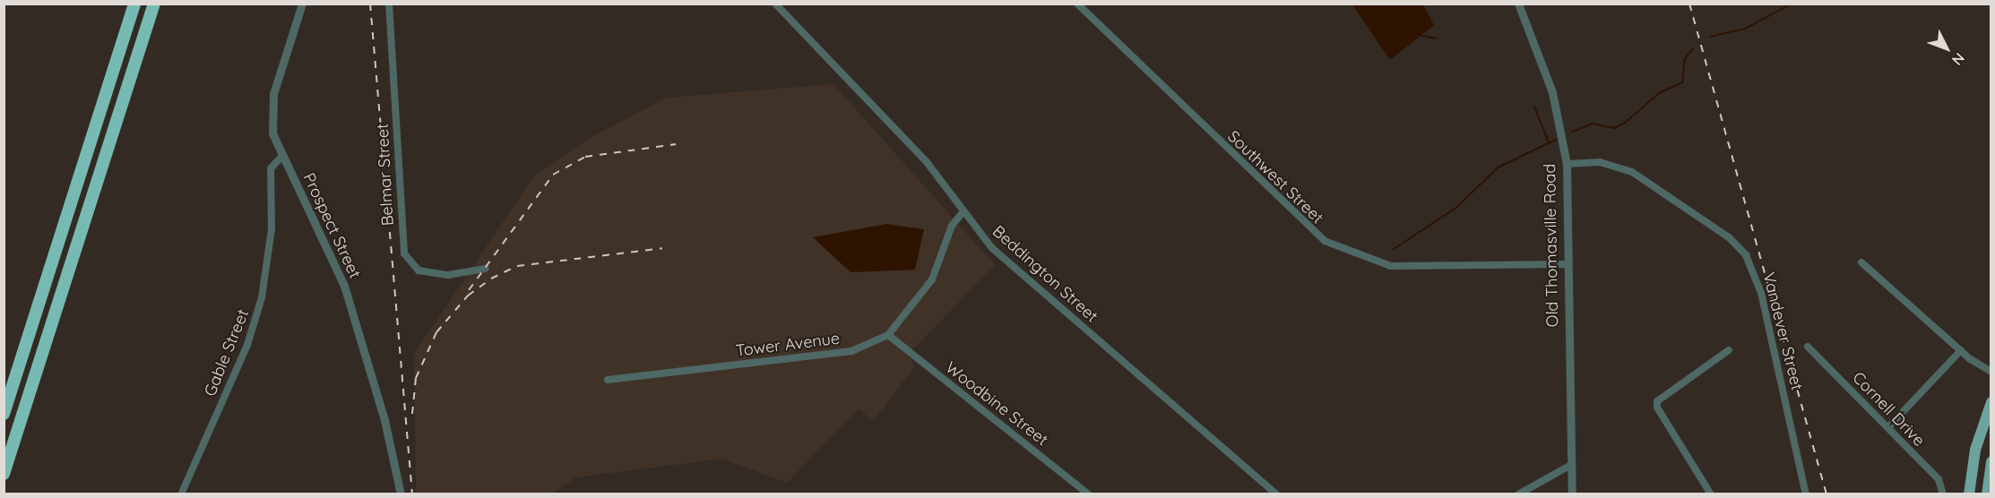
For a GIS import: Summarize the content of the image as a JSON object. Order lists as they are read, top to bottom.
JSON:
{
  "streets": {
    "street": [
      "Belmar Street",
      "Southwest Street",
      "Prospect Street",
      "Old Thomasville Road",
      "Beddington Street",
      "Vandever Street",
      "Tower Avenue",
      "Gable Street",
      "Woodbine Street",
      "Cornell Drive"
    ]
  },
  "crossings": [
    ["Southwest Street", "Old Thomasville Road"],
    ["Prospect Street", "Gable Street"],
    ["Old Thomasville Road", "Vandever Street"],
    ["Beddington Street", "Tower Avenue"],
    ["Tower Avenue", "Woodbine Street"]
  ],
  "north": "bottom right"
}
